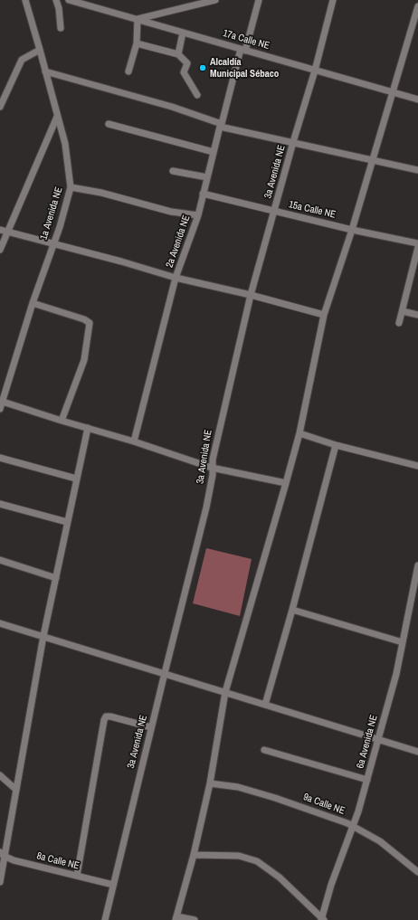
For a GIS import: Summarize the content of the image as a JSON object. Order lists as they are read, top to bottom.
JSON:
{
  "streets": {
    "street": [
      "17a Calle NE",
      "3a Avenida NE",
      "15a Calle NE",
      "1a Avenida NE",
      "2a Avenida NE",
      "6a Avenida NE",
      "9a Calle NE",
      "8a Calle NE"
    ]
  },
  "crossings": [
    ["17a Calle NE", "3a Avenida NE"],
    ["17a Calle NE", "2a Avenida NE"],
    ["3a Avenida NE", "15a Calle NE"],
    ["3a Avenida NE", "8a Calle NE"],
    ["15a Calle NE", "2a Avenida NE"],
    ["6a Avenida NE", "9a Calle NE"]
  ],
  "places": ["Alcaldía Municipal Sébaco"]
}
